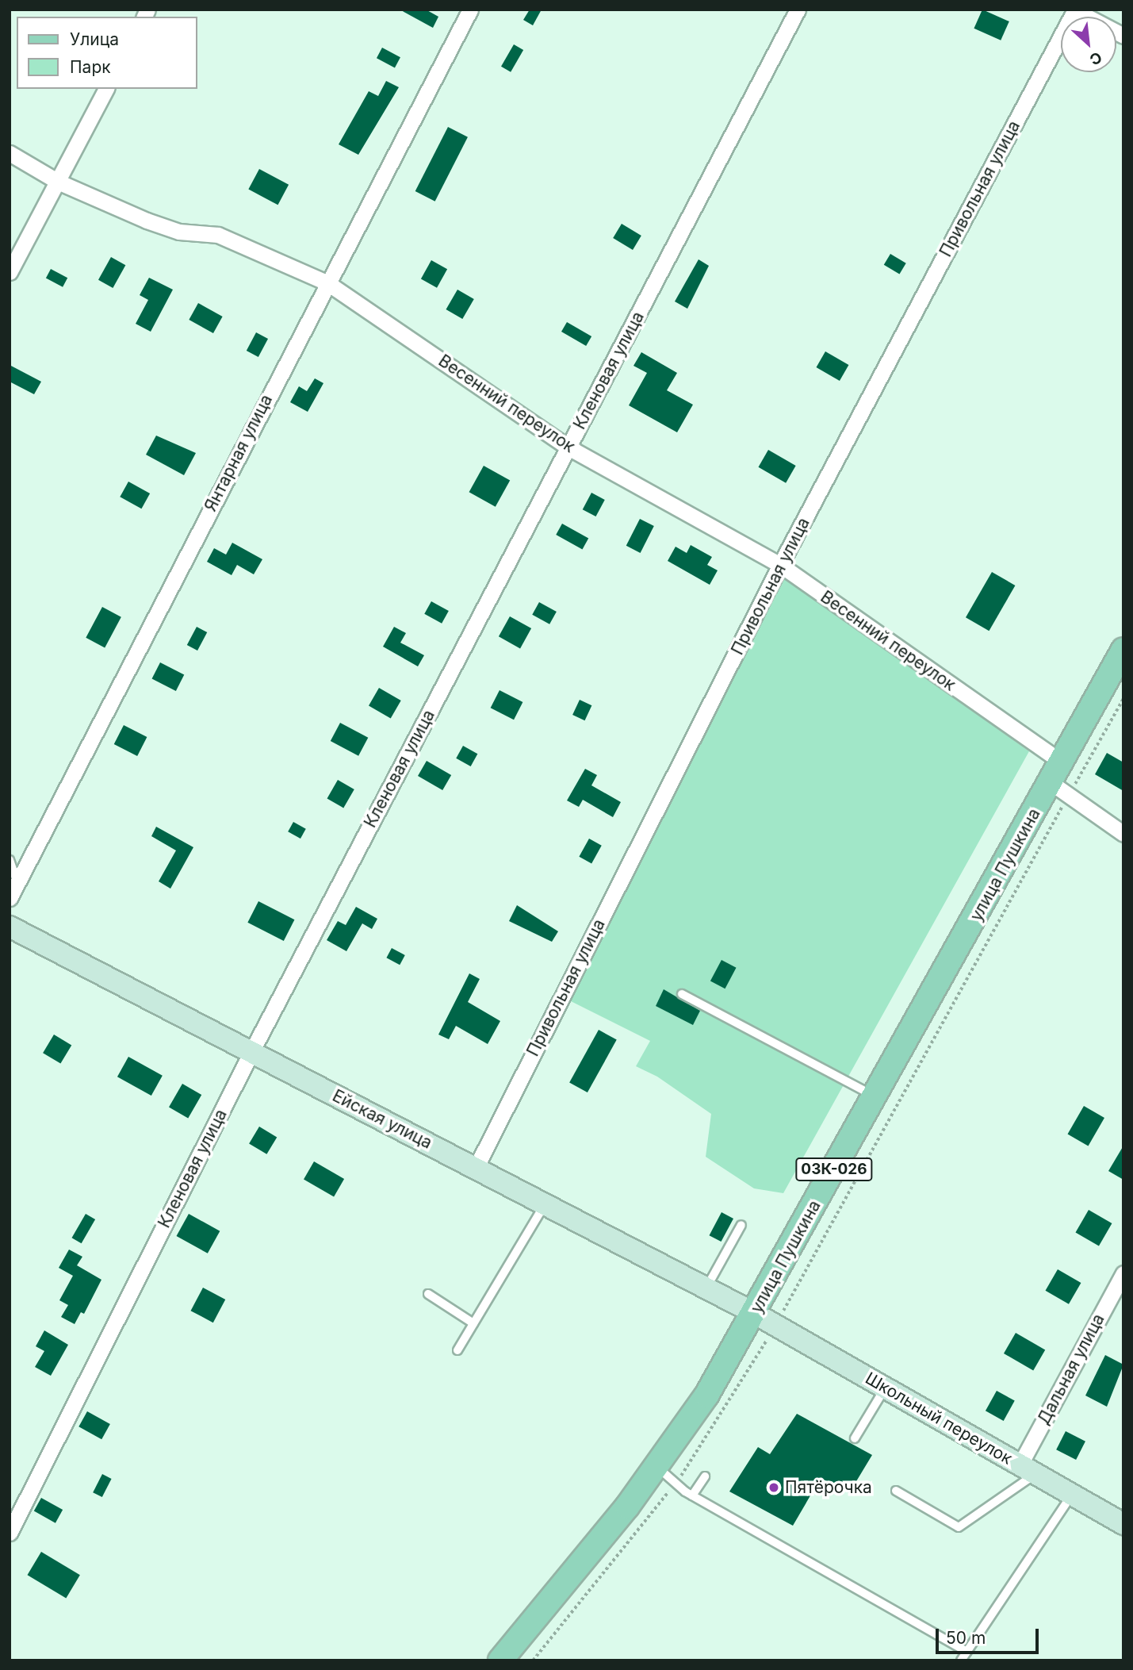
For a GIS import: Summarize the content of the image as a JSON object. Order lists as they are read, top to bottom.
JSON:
{
  "streets": {
    "main road": ["улица Пушкина", "03К-026"],
    "street": [
      "Привольная улица",
      "Кленовая улица",
      "Весенний переулок",
      "Янтарная улица",
      "Ейская улица",
      "Дальная улица",
      "Школьный переулок"
    ]
  },
  "crossings": [
    ["Привольная улица", "Весенний переулок"],
    ["Привольная улица", "Ейская улица"],
    ["Кленовая улица", "Весенний переулок"],
    ["Кленовая улица", "Ейская улица"],
    ["Весенний переулок", "Янтарная улица"],
    ["Весенний переулок", "улица Пушкина"],
    ["улица Пушкина", "Ейская улица"],
    ["улица Пушкина", "Школьный переулок"],
    ["Ейская улица", "Школьный переулок"],
    ["Дальная улица", "Школьный переулок"]
  ],
  "places": ["Пятёрочка"],
  "legend": ["Улица", "Парк"],
  "scale_bar": "50 m",
  "north": "bottom right"
}
